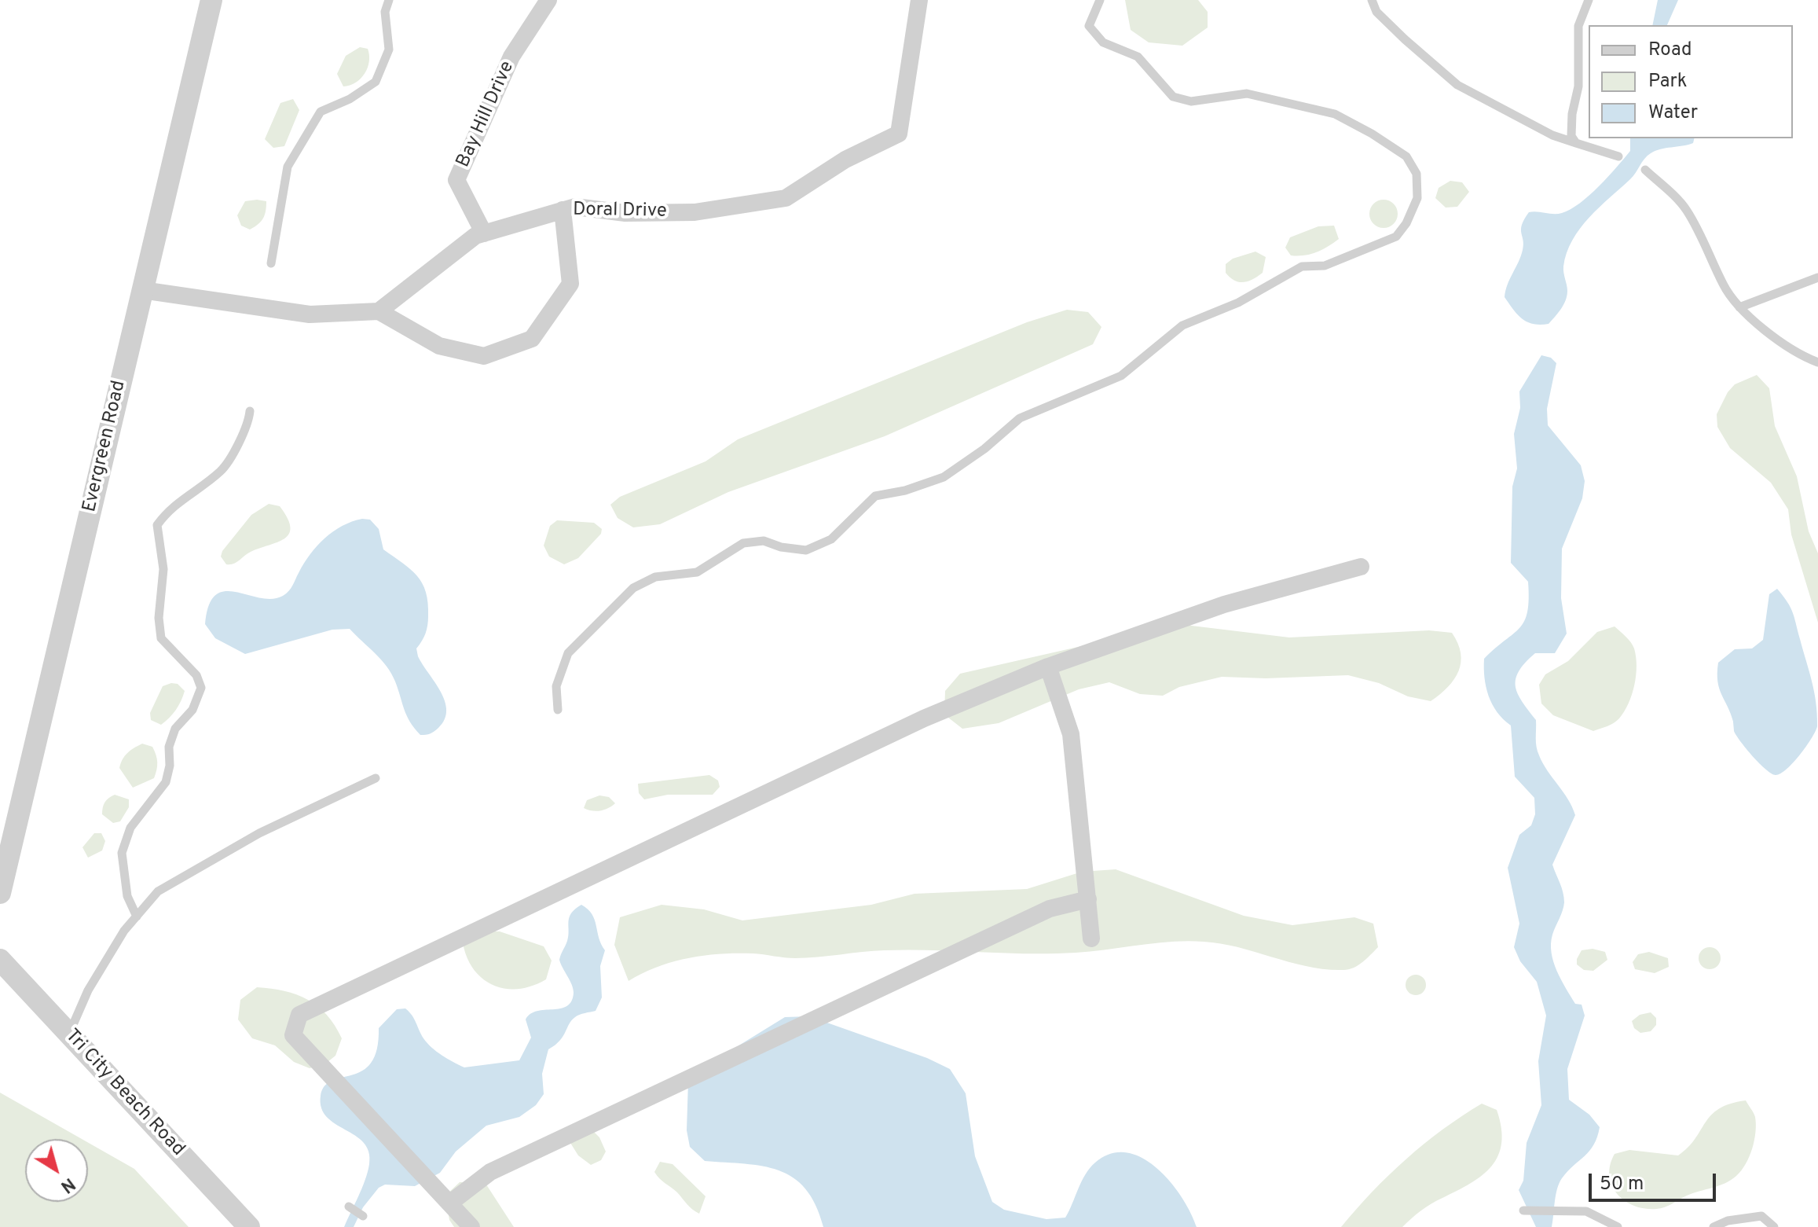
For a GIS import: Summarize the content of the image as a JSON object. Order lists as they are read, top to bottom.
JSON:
{
  "streets": {
    "street": [
      "Bay Hill Drive",
      "Doral Drive",
      "Evergreen Road",
      "Tri City Beach Road"
    ]
  },
  "crossings": [
    ["Bay Hill Drive", "Doral Drive"]
  ],
  "legend": ["Road", "Park", "Water"],
  "scale_bar": "50 m",
  "north": "bottom right"
}
